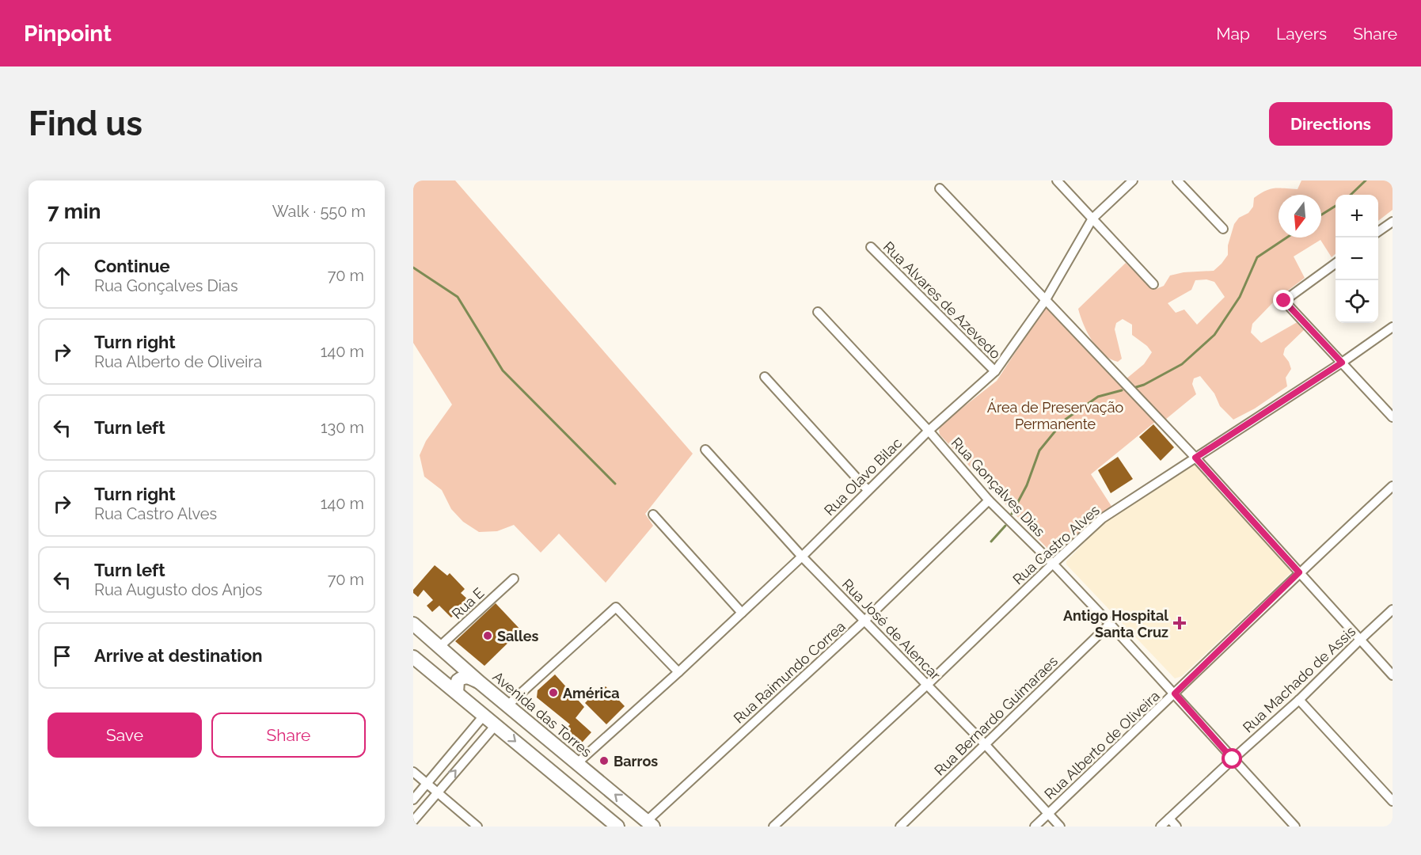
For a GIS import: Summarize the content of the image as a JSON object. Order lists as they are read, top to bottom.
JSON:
{
  "streets": {
    "main road": ["Avenida das Torres"],
    "street": [
      "Rua Alvares de Azevedo",
      "Rua Olavo Bilac",
      "Rua Gonçalves Dias",
      "Rua Castro Alves",
      "Rua E",
      "Rua José de Alencar",
      "Rua Raimundo Correa",
      "Rua Machado de Assis",
      "Rua Bernardo Guimaraes",
      "Rua Alberto de Oliveira"
    ]
  },
  "crossings": [
    ["Rua Alvares de Azevedo", "Rua Olavo Bilac"],
    ["Rua Olavo Bilac", "Rua Gonçalves Dias"],
    ["Rua Olavo Bilac", "Rua José de Alencar"],
    ["Rua Olavo Bilac", "Avenida das Torres"],
    ["Rua Gonçalves Dias", "Rua Castro Alves"],
    ["Rua Gonçalves Dias", "Rua Raimundo Correa"],
    ["Rua Gonçalves Dias", "Rua Machado de Assis"],
    ["Rua Gonçalves Dias", "Rua Bernardo Guimaraes"],
    ["Rua Gonçalves Dias", "Rua Alberto de Oliveira"],
    ["Rua Castro Alves", "Rua José de Alencar"],
    ["Rua E", "Avenida das Torres"],
    ["Rua José de Alencar", "Rua Raimundo Correa"],
    ["Rua José de Alencar", "Rua Bernardo Guimaraes"],
    ["Rua José de Alencar", "Rua Alberto de Oliveira"],
    ["Rua Raimundo Correa", "Avenida das Torres"]
  ],
  "parks": ["Área de Preservação Permanente"],
  "places": {
    "health": ["Antigo Hospital Santa Cruz"],
    "other": ["Salles", "América", "Barros"]
  },
  "north": "bottom",
  "page": {
    "header": "Pinpoint",
    "nav": ["Map", "Layers", "Share"],
    "buttons": [
      "Directions",
      ["Save", "Share"]
    ],
    "title": "Find us",
    "heading": ["7 min", "Walk · 550 m"],
    "map_buttons": ["+", "−"],
    "list": [
      ["Continue", "Rua Gonçalves Dias", "70 m"],
      ["Turn right", "Rua Alberto de Oliveira", "140 m"],
      ["Turn left", "130 m"],
      ["Turn right", "Rua Castro Alves", "140 m"],
      ["Turn left", "Rua Augusto dos Anjos", "70 m"],
      "Arrive at destination"
    ]
  }
}
